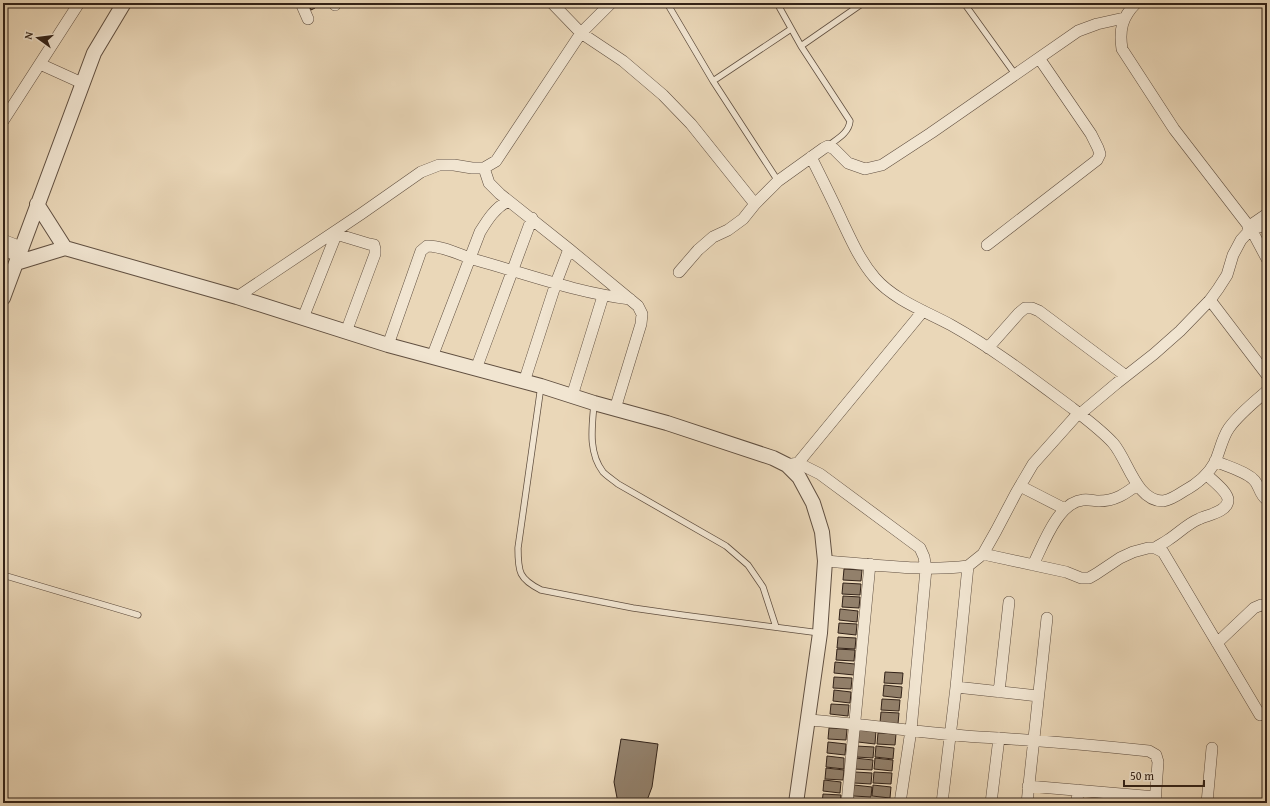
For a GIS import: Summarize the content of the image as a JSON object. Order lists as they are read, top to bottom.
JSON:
{
  "scale_bar": "50 m",
  "north": "left"
}
